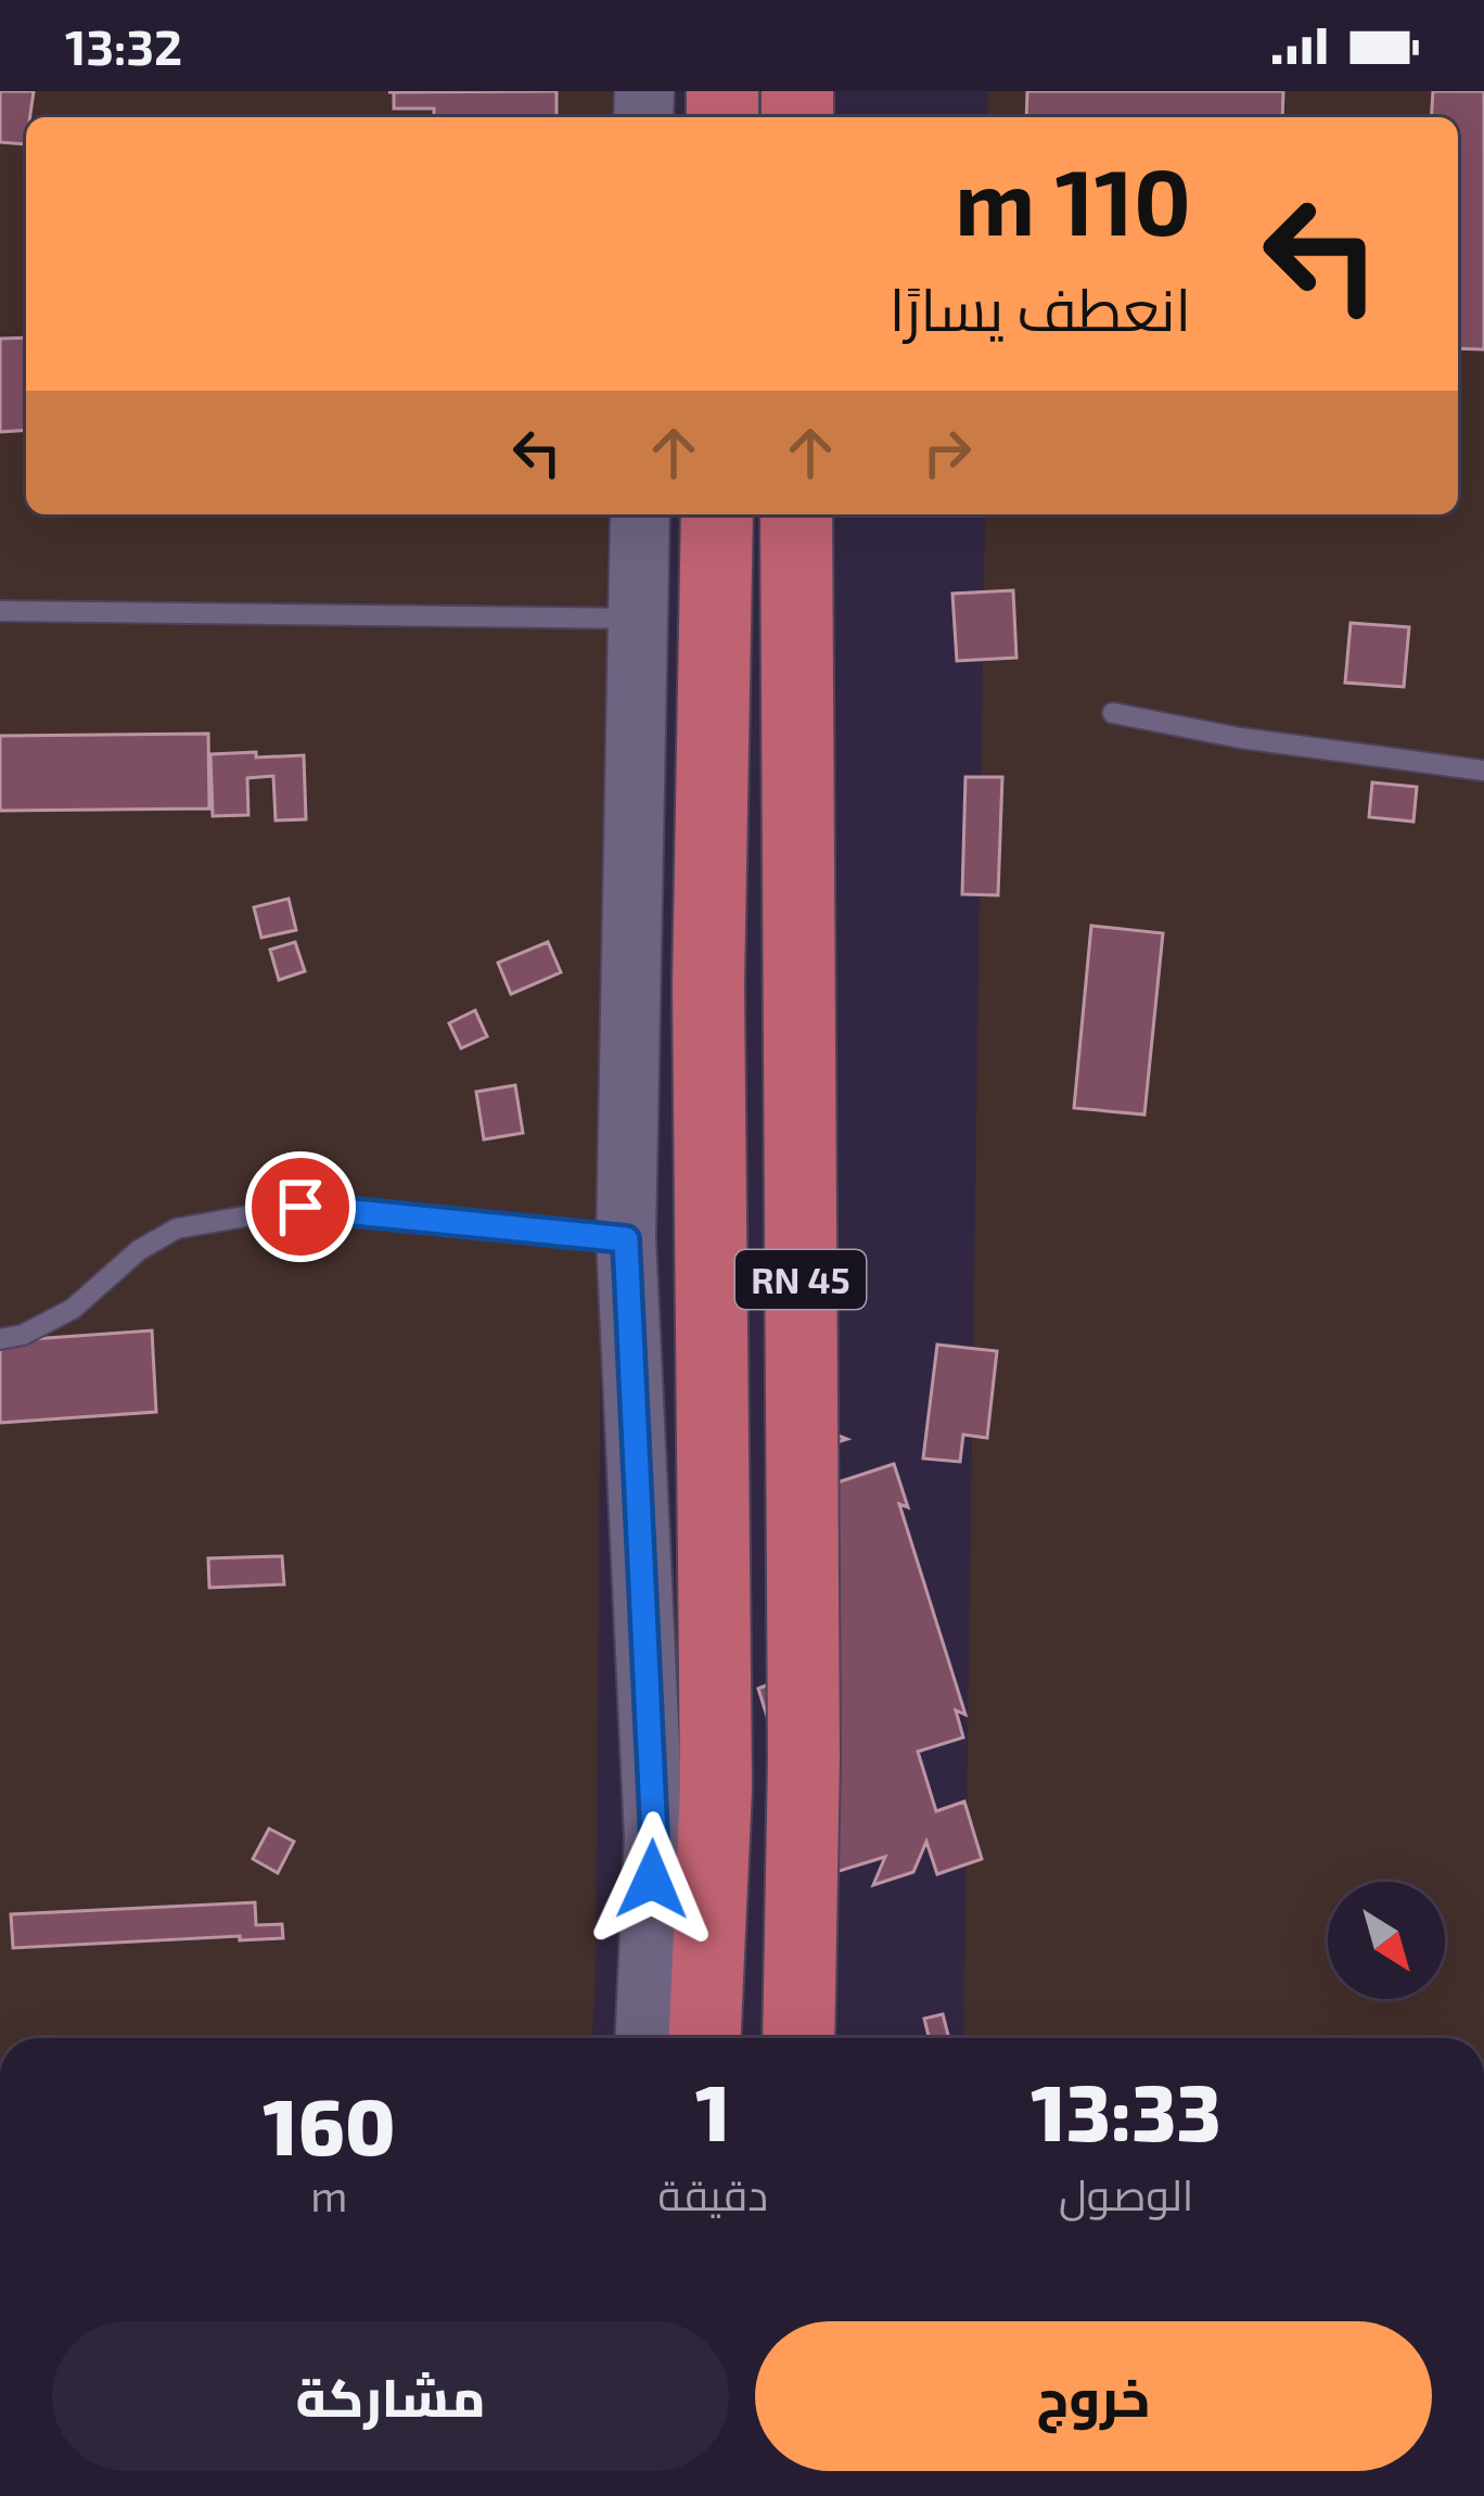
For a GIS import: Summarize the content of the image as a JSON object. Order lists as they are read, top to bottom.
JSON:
{
  "streets": {
    "highway": ["RN 45"]
  },
  "north": "bottom right",
  "page": {
    "status": "13:32",
    "turn": ["110 m", "انعطف يسارًا"],
    "eta": [
      "13:33",
      "الوصول",
      "1",
      "دقيقة",
      "160",
      "m"
    ],
    "buttons": ["خروج", "مشاركة"]
  }
}
